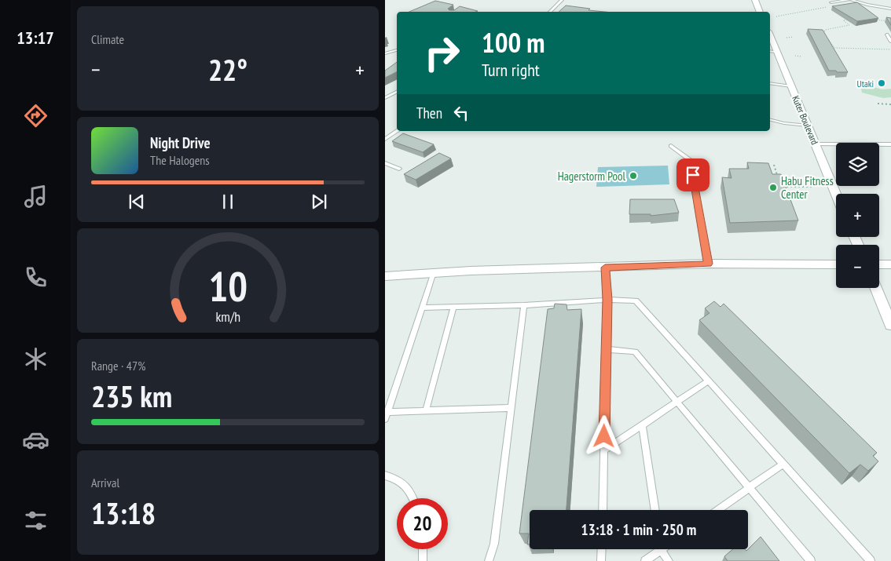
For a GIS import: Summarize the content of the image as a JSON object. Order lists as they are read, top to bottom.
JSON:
{
  "streets": {
    "street": ["Kuter Boulevard"]
  },
  "places": ["Utaki", "Hagerstorm Pool", "Habu Fitness Center"],
  "page": {
    "tabs": "13:17",
    "tile": [
      "Climate",
      ["Range · 47%", "235 km"],
      ["Arrival", "13:18"]
    ],
    "turn": ["100 m", "Turn right"],
    "heat": ["−", "22°", "+"],
    "then": "Then",
    "song": ["Night Drive", "The Halogens"],
    "map_buttons": ["+", "−"],
    "limit": "20",
    "trip": "13:18 · 1 min · 250 m",
    "gauge": ["10", "km/h"]
  }
}
